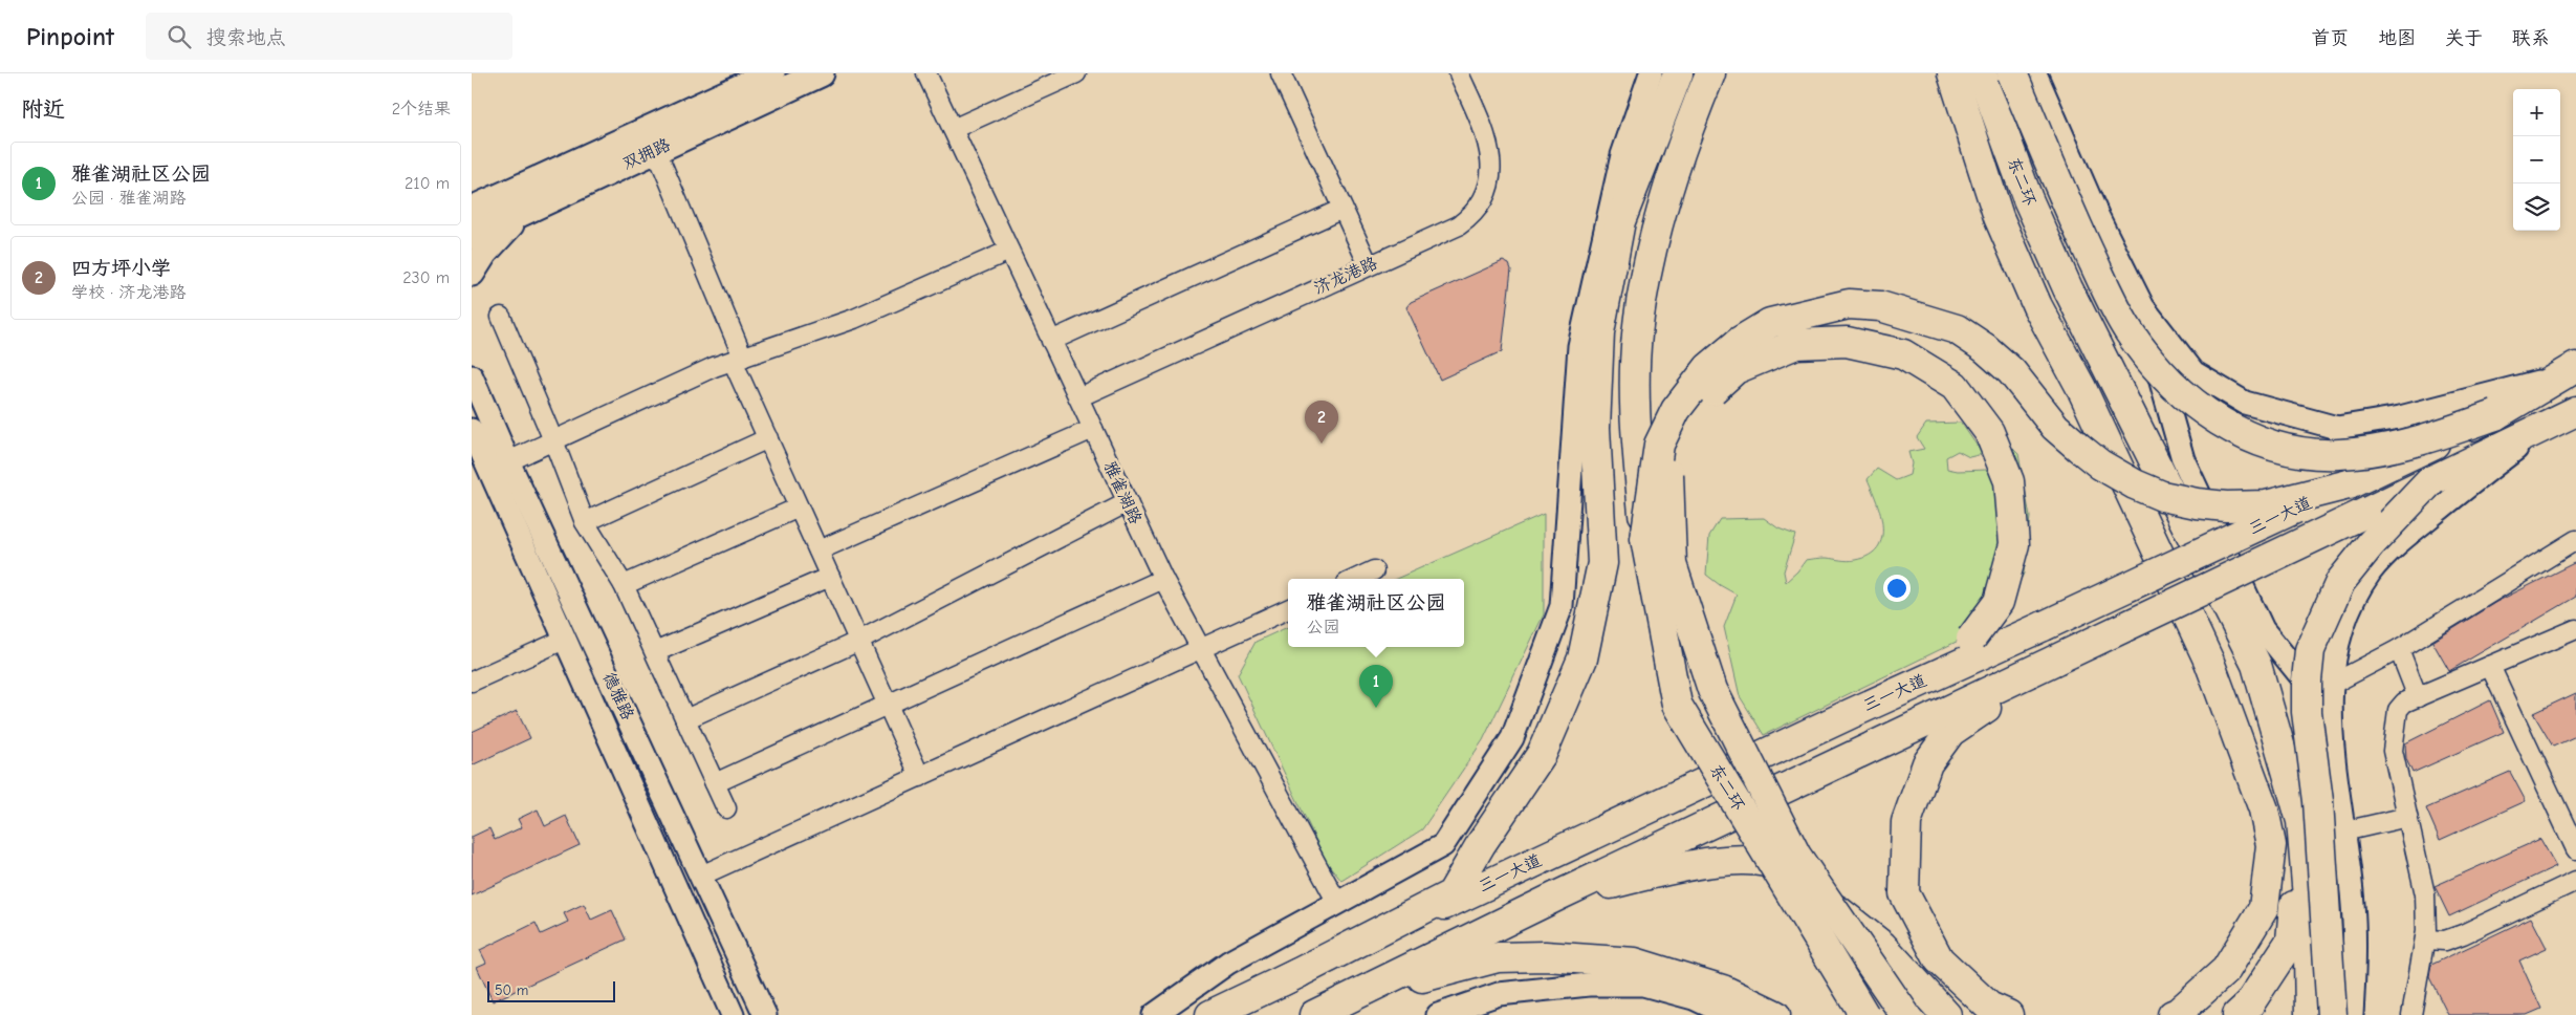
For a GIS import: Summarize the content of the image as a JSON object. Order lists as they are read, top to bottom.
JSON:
{
  "streets": {
    "highway": ["东二环", "三一大道"],
    "main road": ["双拥路"],
    "street": ["济龙港路", "雅雀湖路", "德雅路"]
  },
  "crossings": [
    ["济龙港路", "雅雀湖路"]
  ],
  "scale_bar": "50 m",
  "page": {
    "header": "Pinpoint",
    "search": "搜索地点",
    "nav": [
      "首页",
      "地图",
      "关于",
      "联系"
    ],
    "heading": ["附近", "2个结果"],
    "map_buttons": ["+", "−"],
    "list": [
      {
        "mark": "1",
        "name": "雅雀湖社区公园",
        "note": "公园 · 雅雀湖路",
        "value": "210 m"
      },
      {
        "mark": "2",
        "name": "四方坪小学",
        "note": "学校 · 济龙港路",
        "value": "230 m"
      }
    ],
    "pins": ["2", "1"],
    "popup": ["雅雀湖社区公园", "公园"],
    "scale": "50 m"
  }
}
